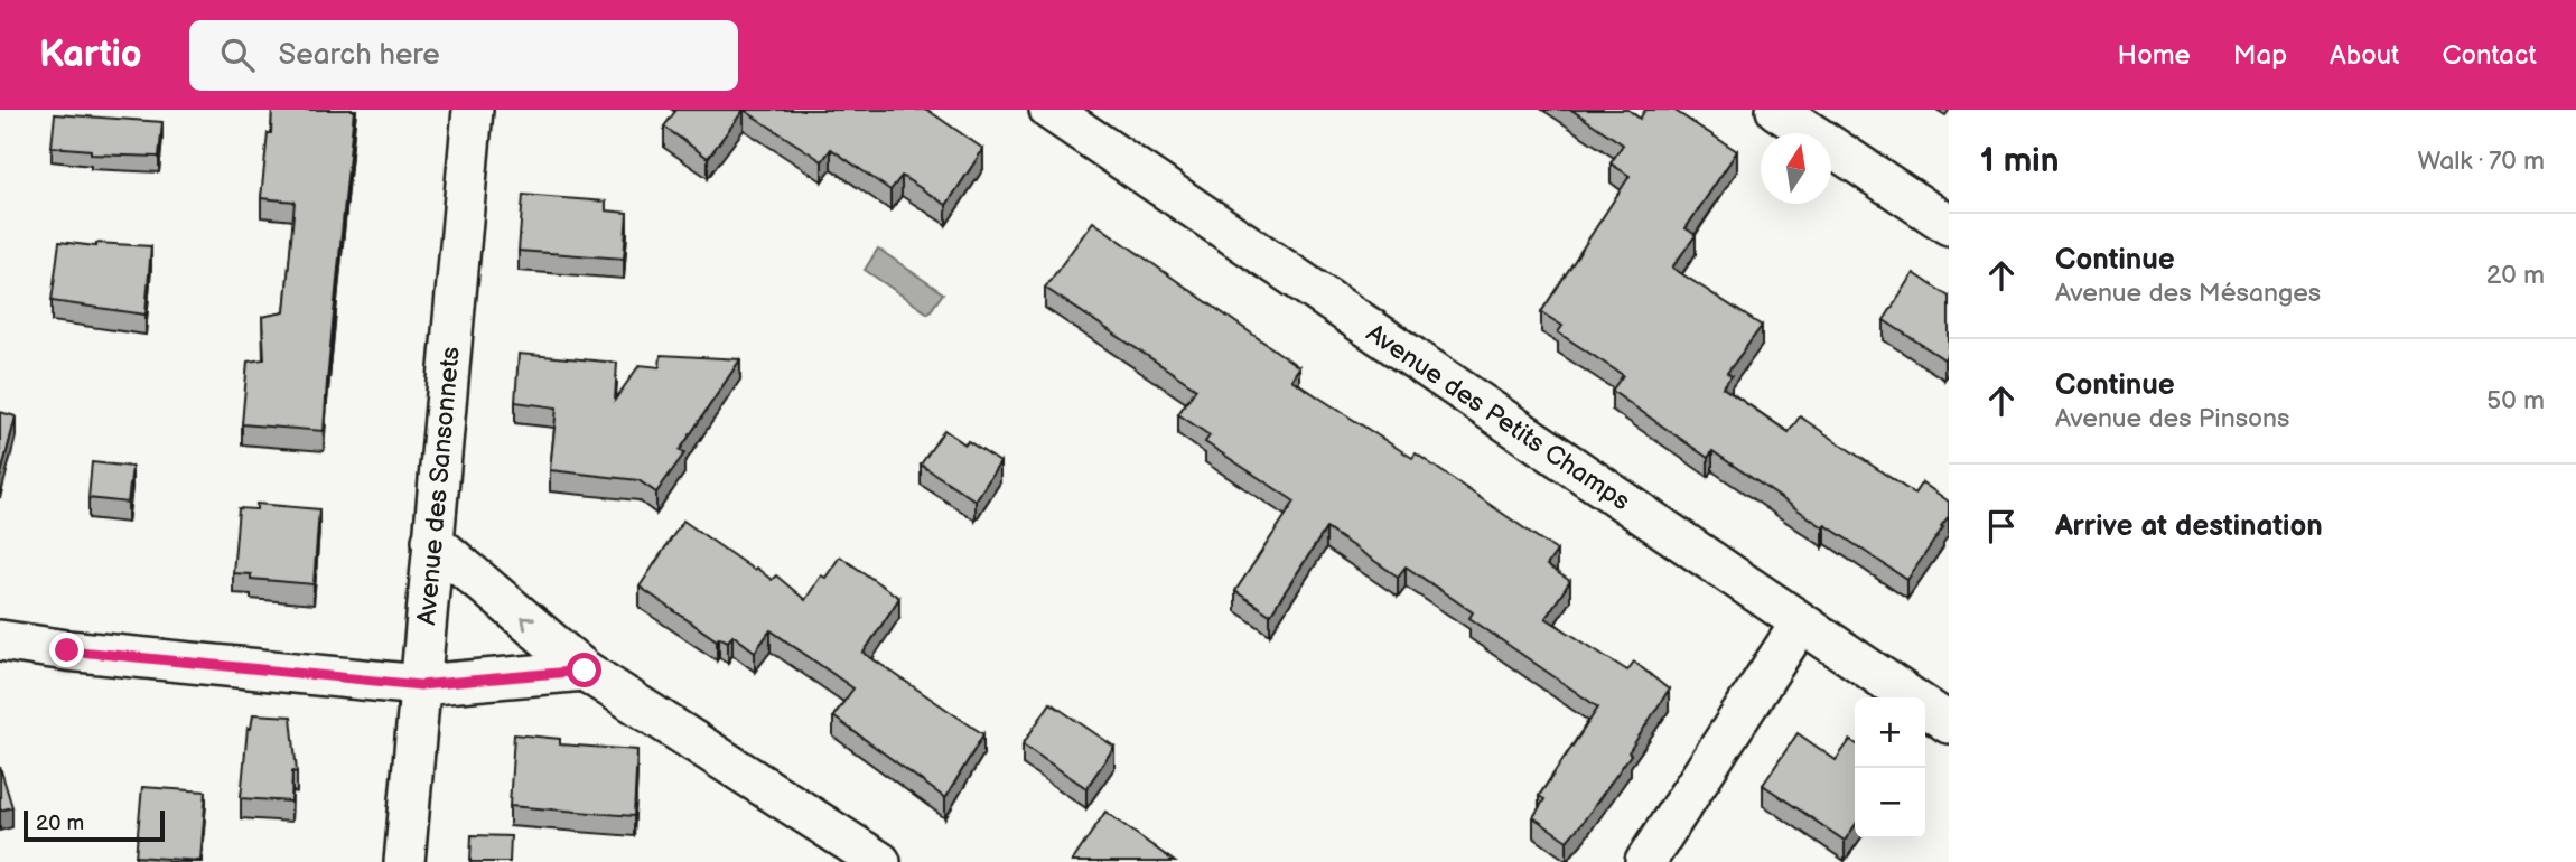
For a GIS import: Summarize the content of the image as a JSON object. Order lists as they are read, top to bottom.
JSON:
{
  "streets": {
    "street": ["Avenue des Petits Champs", "Avenue des Sansonnets"]
  },
  "scale_bar": "20 m",
  "north": "top",
  "page": {
    "header": "Kartio",
    "search": "Search here",
    "nav": [
      "Home",
      "Map",
      "About",
      "Contact"
    ],
    "heading": ["1 min", "Walk · 70 m"],
    "list": [
      ["Continue", "Avenue des Mésanges", "20 m"],
      ["Continue", "Avenue des Pinsons", "50 m"],
      "Arrive at destination"
    ],
    "map_buttons": ["+", "−"],
    "scale": "20 m"
  }
}
